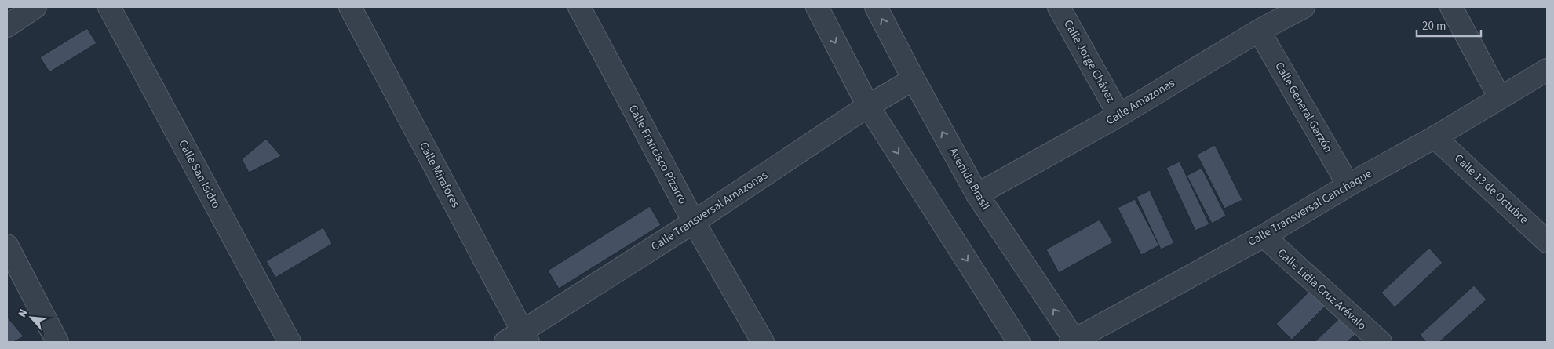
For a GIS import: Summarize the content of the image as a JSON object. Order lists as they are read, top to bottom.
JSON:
{
  "streets": {
    "street": [
      "Calle Jorge Chávez",
      "Calle Amazonas",
      "Calle General Garzón",
      "Calle Francisco Pizarro",
      "Calle San Isidro",
      "Calle Mirafores",
      "Avenida Brasil",
      "Calle 13 de Octubre",
      "Calle Transversal Canchaque",
      "Calle Transversal Amazonas",
      "Calle Lidia Cruz Arévalo"
    ]
  },
  "crossings": [
    ["Calle Jorge Chávez", "Calle Amazonas"],
    ["Calle Amazonas", "Calle General Garzón"],
    ["Calle Amazonas", "Avenida Brasil"],
    ["Calle General Garzón", "Calle Transversal Canchaque"],
    ["Calle Francisco Pizarro", "Calle Transversal Amazonas"],
    ["Calle Mirafores", "Calle Transversal Amazonas"],
    ["Avenida Brasil", "Calle Transversal Canchaque"],
    ["Avenida Brasil", "Calle Transversal Amazonas"],
    ["Calle 13 de Octubre", "Calle Transversal Canchaque"],
    ["Calle Transversal Canchaque", "Calle Lidia Cruz Arévalo"]
  ],
  "scale_bar": "20 m",
  "north": "top left"
}
